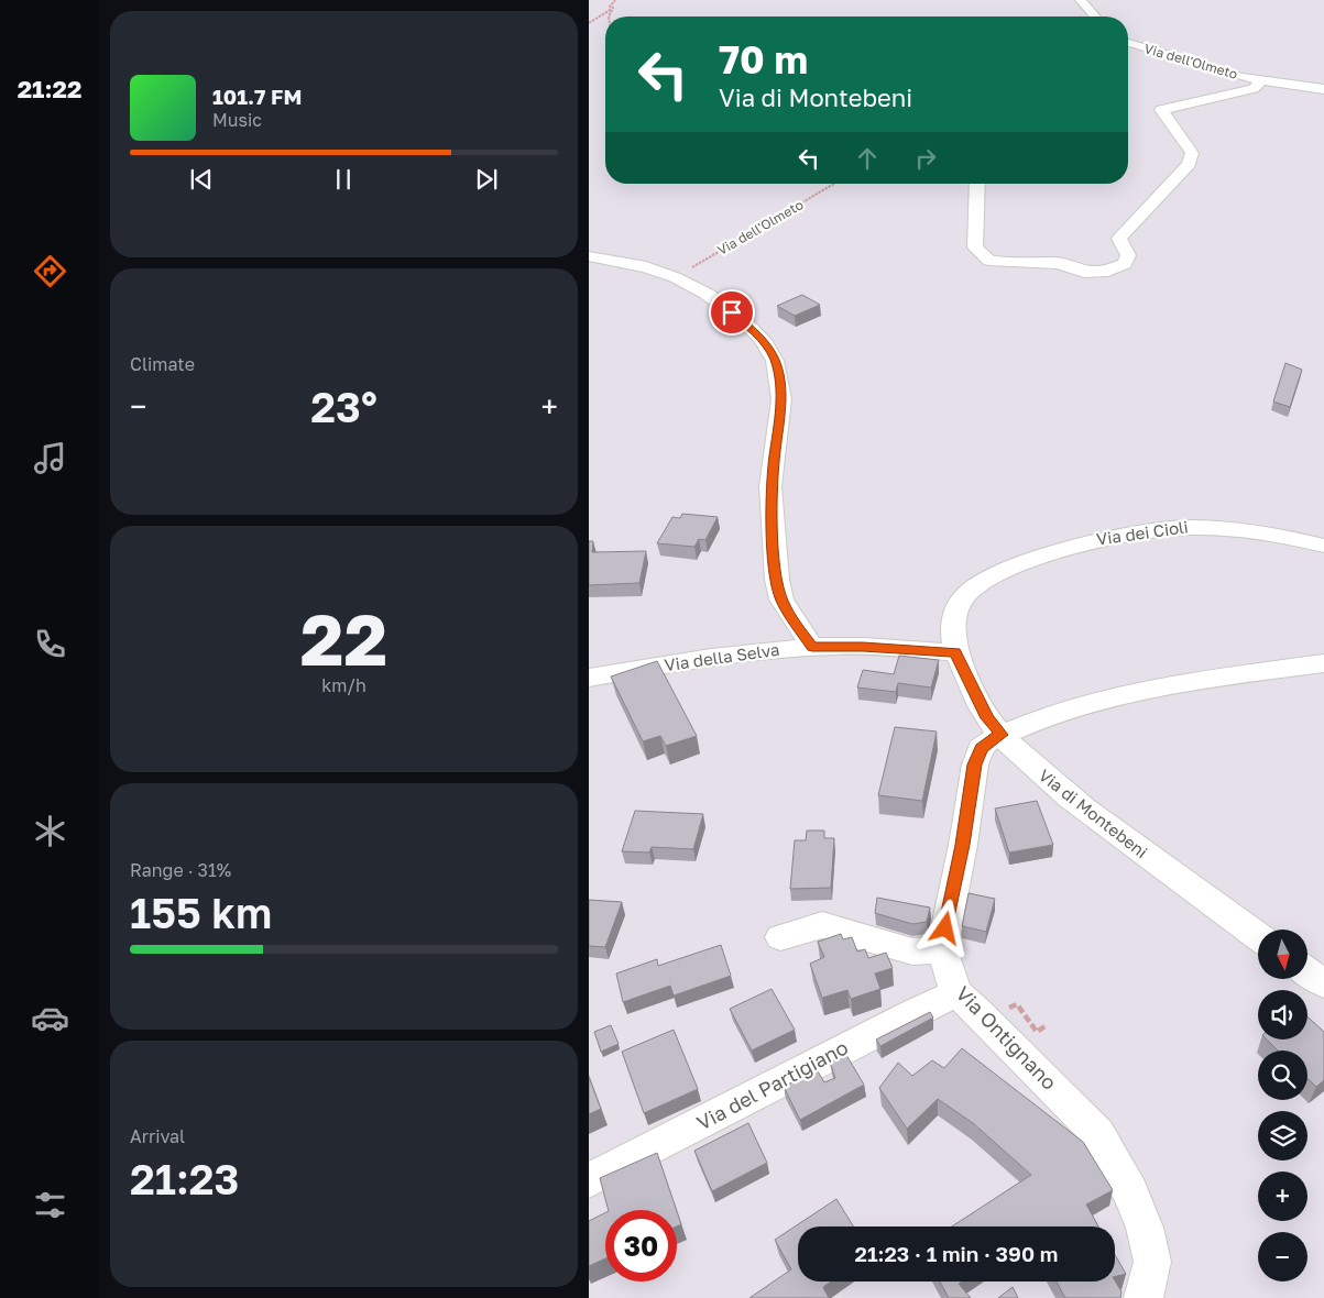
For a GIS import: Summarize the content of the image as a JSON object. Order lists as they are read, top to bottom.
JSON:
{
  "streets": {
    "street": [
      "Via dell'Olmeto",
      "Via dei Cioli",
      "Via della Selva",
      "Via di Montebeni",
      "Via Ontignano",
      "Via del Partigiano"
    ]
  },
  "crossings": [
    ["Via dei Cioli", "Via della Selva"],
    ["Via dei Cioli", "Via di Montebeni"],
    ["Via della Selva", "Via di Montebeni"],
    ["Via di Montebeni", "Via Ontignano"],
    ["Via Ontignano", "Via del Partigiano"]
  ],
  "north": "bottom",
  "page": {
    "tabs": "21:22",
    "turn": ["70 m", "Via di Montebeni"],
    "song": ["101.7 FM", "Music"],
    "tile": [
      "Climate",
      ["22", "km/h"],
      ["Range · 31%", "155 km"],
      ["Arrival", "21:23"]
    ],
    "heat": ["−", "23°", "+"],
    "map_buttons": ["+", "−"],
    "limit": "30",
    "trip": "21:23 · 1 min · 390 m"
  }
}
